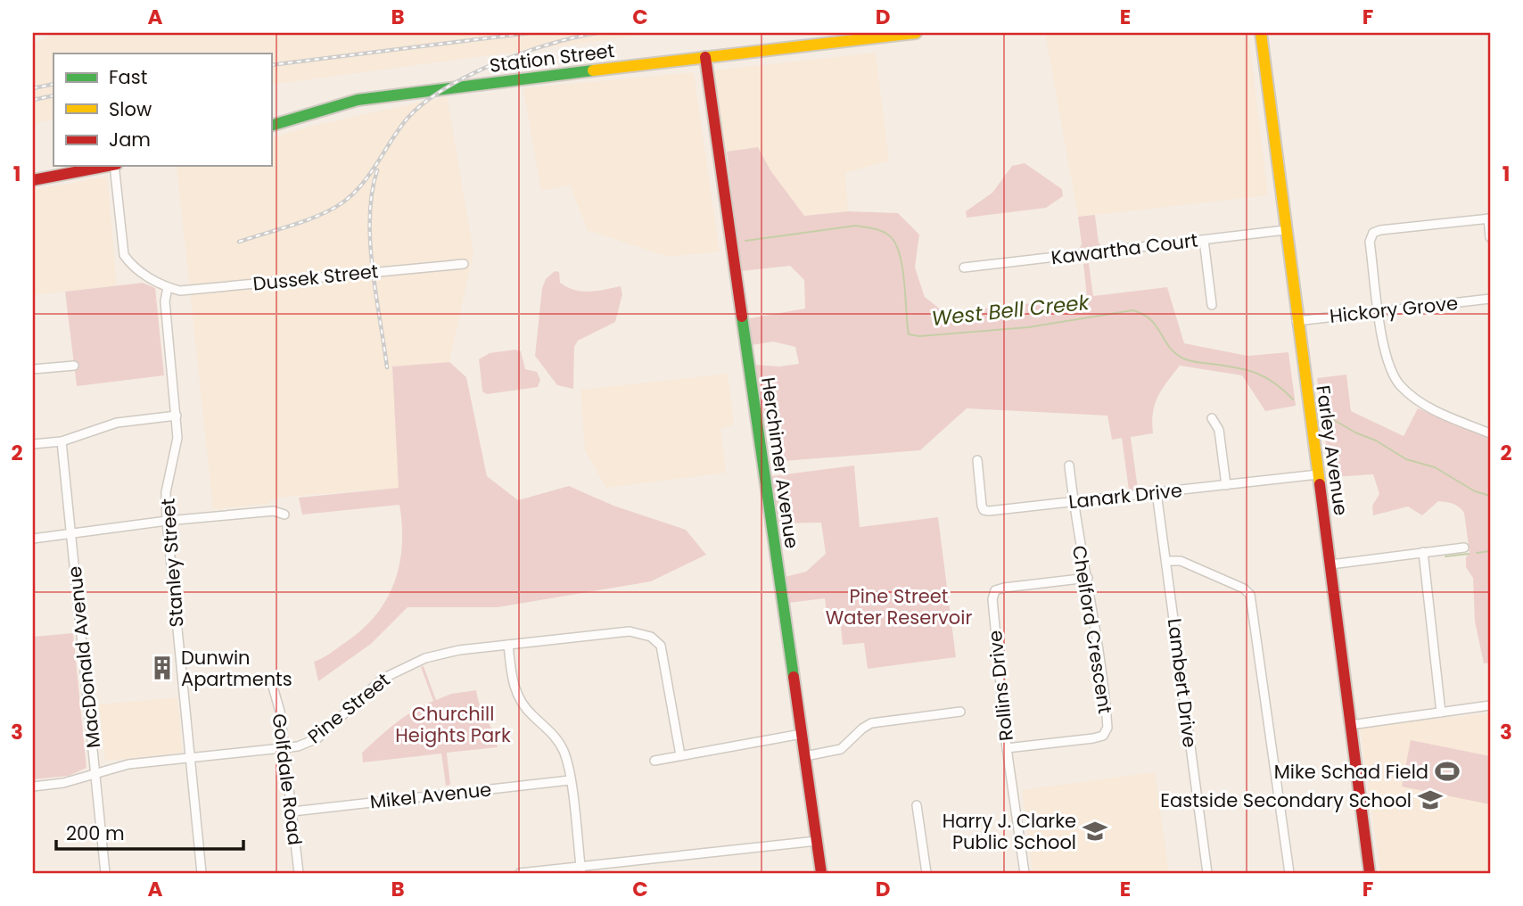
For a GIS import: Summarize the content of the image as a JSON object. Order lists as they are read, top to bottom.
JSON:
{
  "streets": {
    "street": [
      "Station Street",
      "Kawartha Court",
      "Dussek Street",
      "Hickory Grove",
      "Farley Avenue",
      "Herchimer Avenue",
      "Lanark Drive",
      "Stanley Street",
      "Chelford Crescent",
      "MacDonald Avenue",
      "Lambert Drive",
      "Rollins Drive",
      "Pine Street",
      "Golfdale Road",
      "Mikel Avenue"
    ]
  },
  "crossings": [
    ["Station Street", "Herchimer Avenue"],
    ["Kawartha Court", "Farley Avenue"],
    ["Dussek Street", "Stanley Street"],
    ["Hickory Grove", "Farley Avenue"],
    ["Farley Avenue", "Lanark Drive"],
    ["Lanark Drive", "Chelford Crescent"],
    ["Lanark Drive", "Lambert Drive"],
    ["Stanley Street", "Pine Street"],
    ["Chelford Crescent", "Rollins Drive"],
    ["MacDonald Avenue", "Pine Street"],
    ["Pine Street", "Golfdale Road"],
    ["Golfdale Road", "Mikel Avenue"]
  ],
  "water": ["West Bell Creek"],
  "parks": ["Pine Street Water Reservoir", "Churchill Heights Park"],
  "places": {
    "building": ["Dunwin Apartments"],
    "sports": ["Mike Schad Field"],
    "school or university": ["Eastside Secondary School", "Harry J. Clarke Public School"]
  },
  "legend": ["Fast", "Slow", "Jam"],
  "scale_bar": "200 m",
  "grid": {
    "columns": [
      "A",
      "B",
      "C",
      "D",
      "E",
      "F"
    ],
    "rows": ["1", "2", "3"]
  }
}
